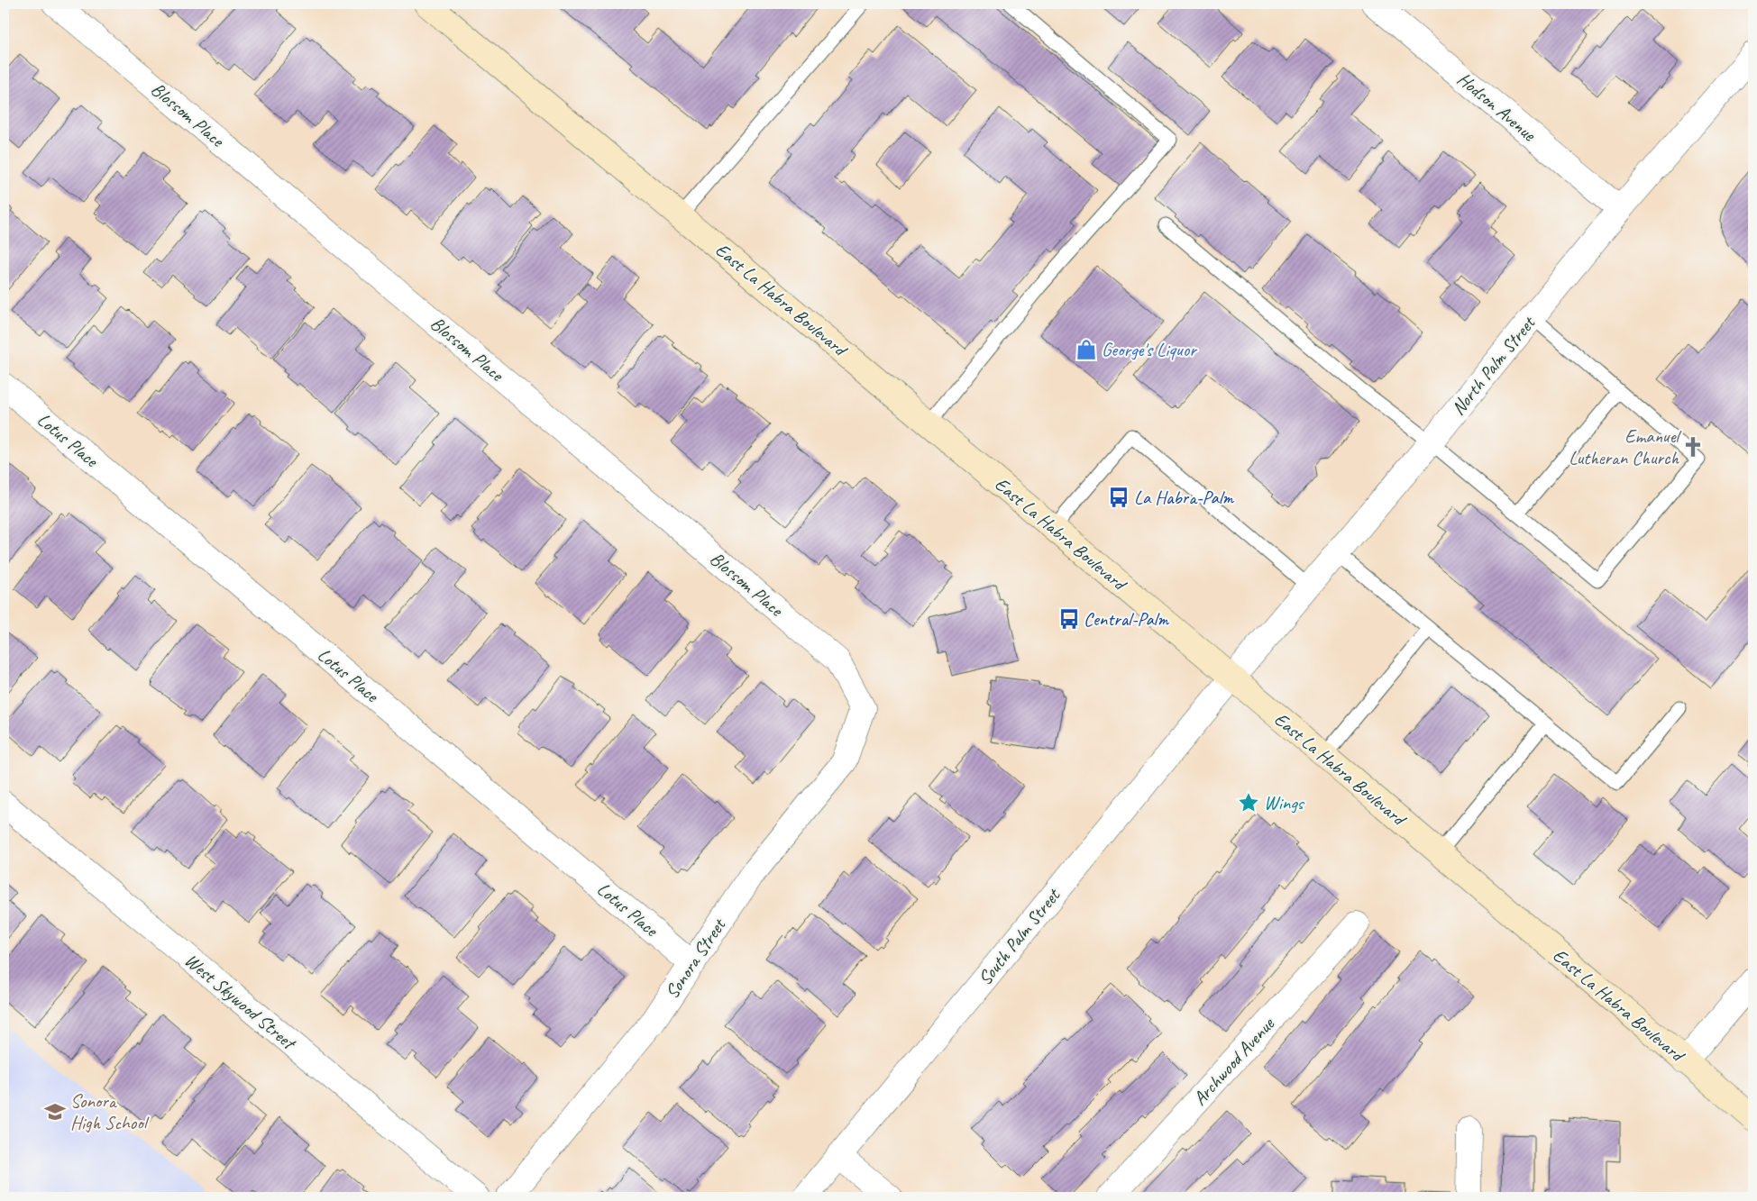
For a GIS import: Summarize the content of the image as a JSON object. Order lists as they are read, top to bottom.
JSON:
{
  "streets": {
    "main road": ["East La Habra Boulevard"],
    "street": [
      "Hodson Avenue",
      "Blossom Place",
      "North Palm Street",
      "Lotus Place",
      "South Palm Street",
      "Sonora Street",
      "West Skywood Street",
      "Archwood Avenue"
    ]
  },
  "crossings": [
    ["Hodson Avenue", "North Palm Street"],
    ["Blossom Place", "Sonora Street"],
    ["East La Habra Boulevard", "North Palm Street"],
    ["East La Habra Boulevard", "South Palm Street"],
    ["North Palm Street", "South Palm Street"],
    ["Lotus Place", "Sonora Street"]
  ],
  "places": {
    "shop": ["George's Liquor"],
    "church": ["Emanuel Lutheran Church"],
    "bus stop": ["La Habra-Palm", "Central-Palm"],
    "place": ["Wings"],
    "school or university": ["Sonora High School"]
  }
}
